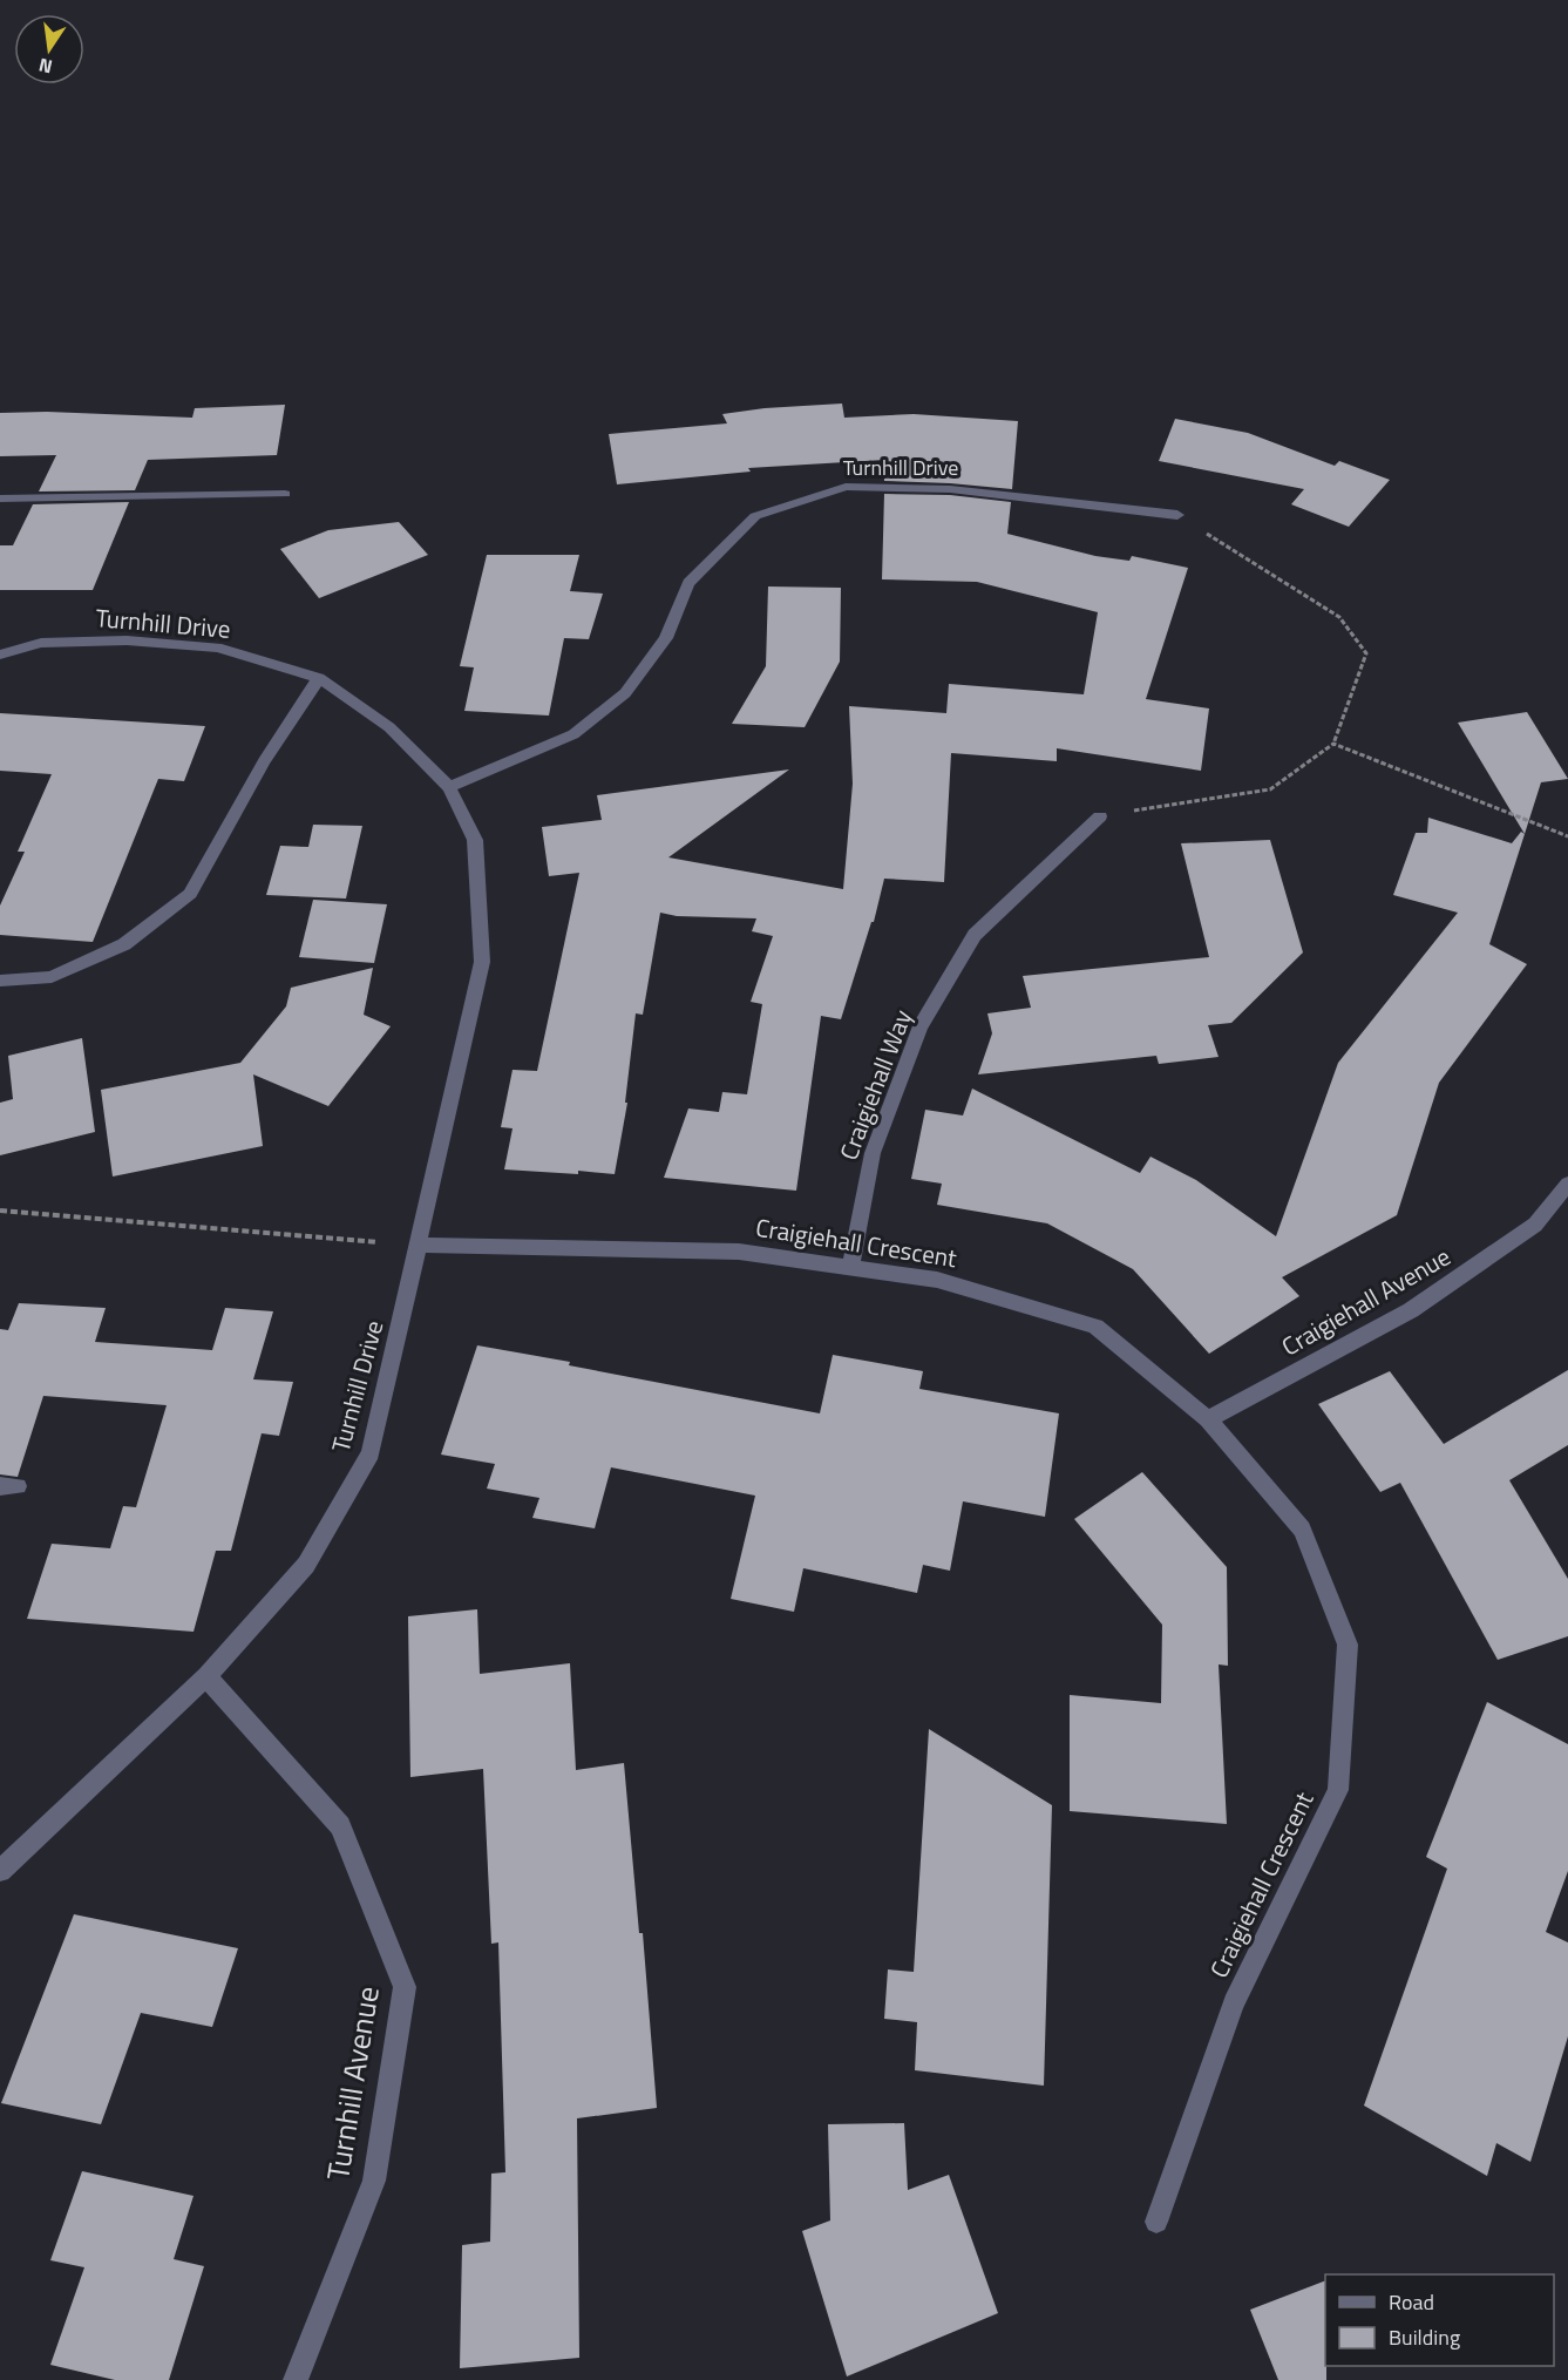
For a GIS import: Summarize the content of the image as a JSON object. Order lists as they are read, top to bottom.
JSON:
{
  "streets": {
    "street": [
      "Turnhill Drive",
      "Craigiehall Way",
      "Craigiehall Crescent",
      "Craigiehall Avenue",
      "Turnhill Avenue"
    ]
  },
  "crossings": [
    ["Turnhill Drive", "Craigiehall Crescent"],
    ["Turnhill Drive", "Turnhill Avenue"],
    ["Craigiehall Way", "Craigiehall Crescent"],
    ["Craigiehall Crescent", "Craigiehall Avenue"]
  ],
  "legend": ["Road", "Building"],
  "north": "bottom"
}
